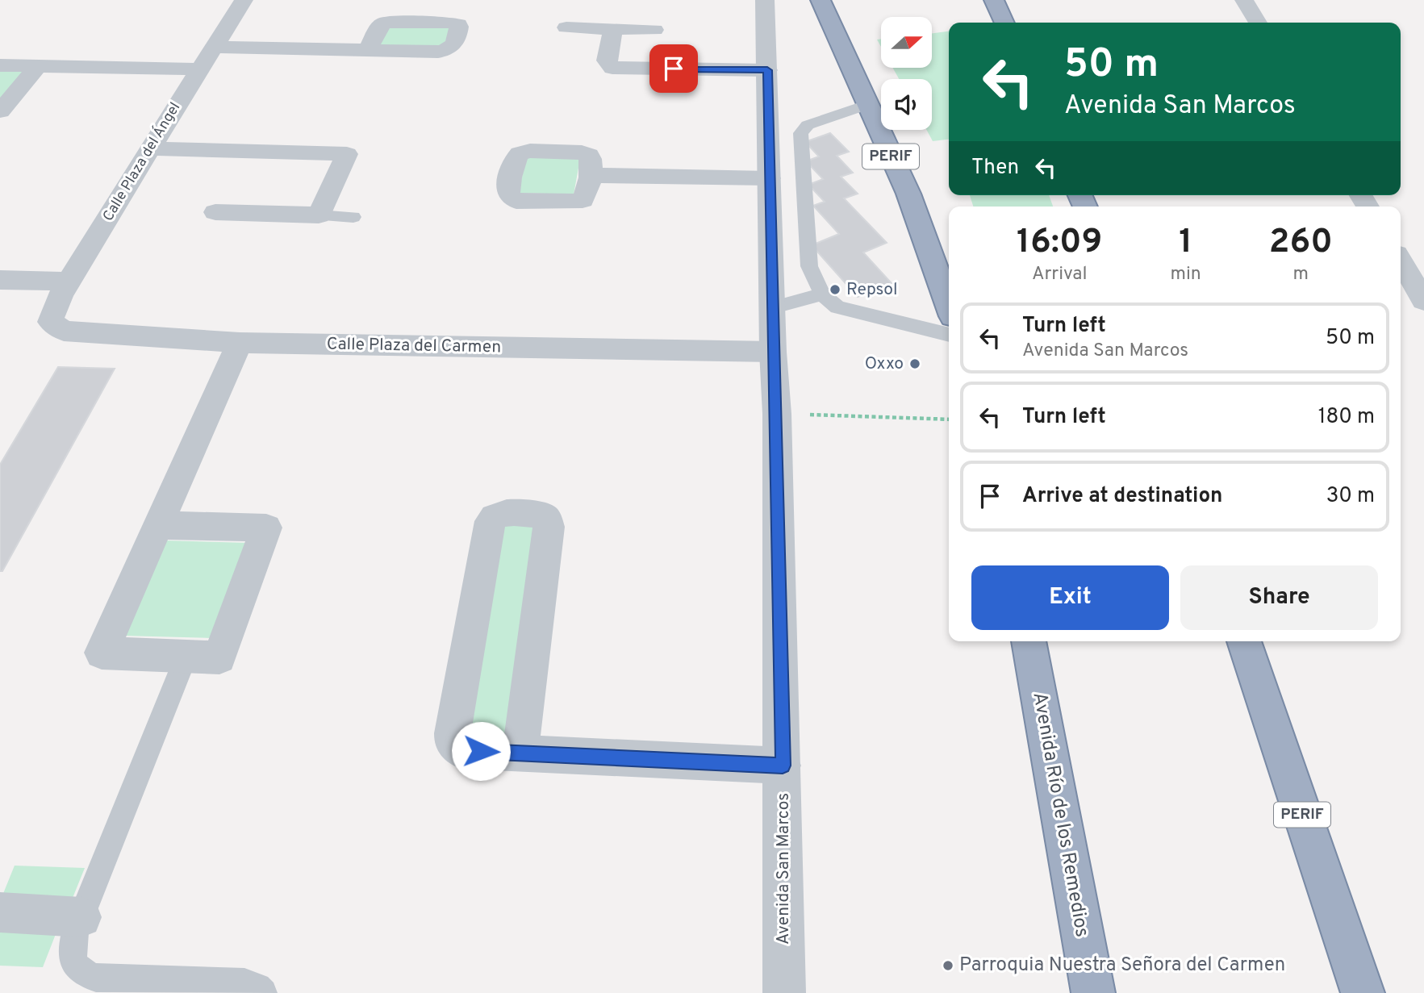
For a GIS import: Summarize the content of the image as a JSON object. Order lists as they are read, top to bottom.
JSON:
{
  "streets": {
    "highway": ["PERIF", "Avenida Río de los Remedios"],
    "street": ["Calle Plaza del Ángel", "Calle Plaza del Carmen", "Avenida San Marcos"]
  },
  "crossings": [
    ["Calle Plaza del Ángel", "Calle Plaza del Carmen"],
    ["Calle Plaza del Carmen", "Avenida San Marcos"]
  ],
  "places": ["Repsol", "Oxxo", "Parroquia Nuestra Señora del Carmen"],
  "north": "right",
  "page": {
    "turn": ["50 m", "Avenida San Marcos"],
    "then": "Then",
    "eta": [
      "16:09",
      "Arrival",
      "1",
      "min",
      "260",
      "m"
    ],
    "list": [
      {
        "name": "Turn left",
        "note": "Avenida San Marcos",
        "value": "50 m"
      },
      {
        "name": "Turn left",
        "value": "180 m"
      },
      {
        "name": "Arrive at destination",
        "value": "30 m"
      }
    ],
    "buttons": ["Exit", "Share"]
  }
}
